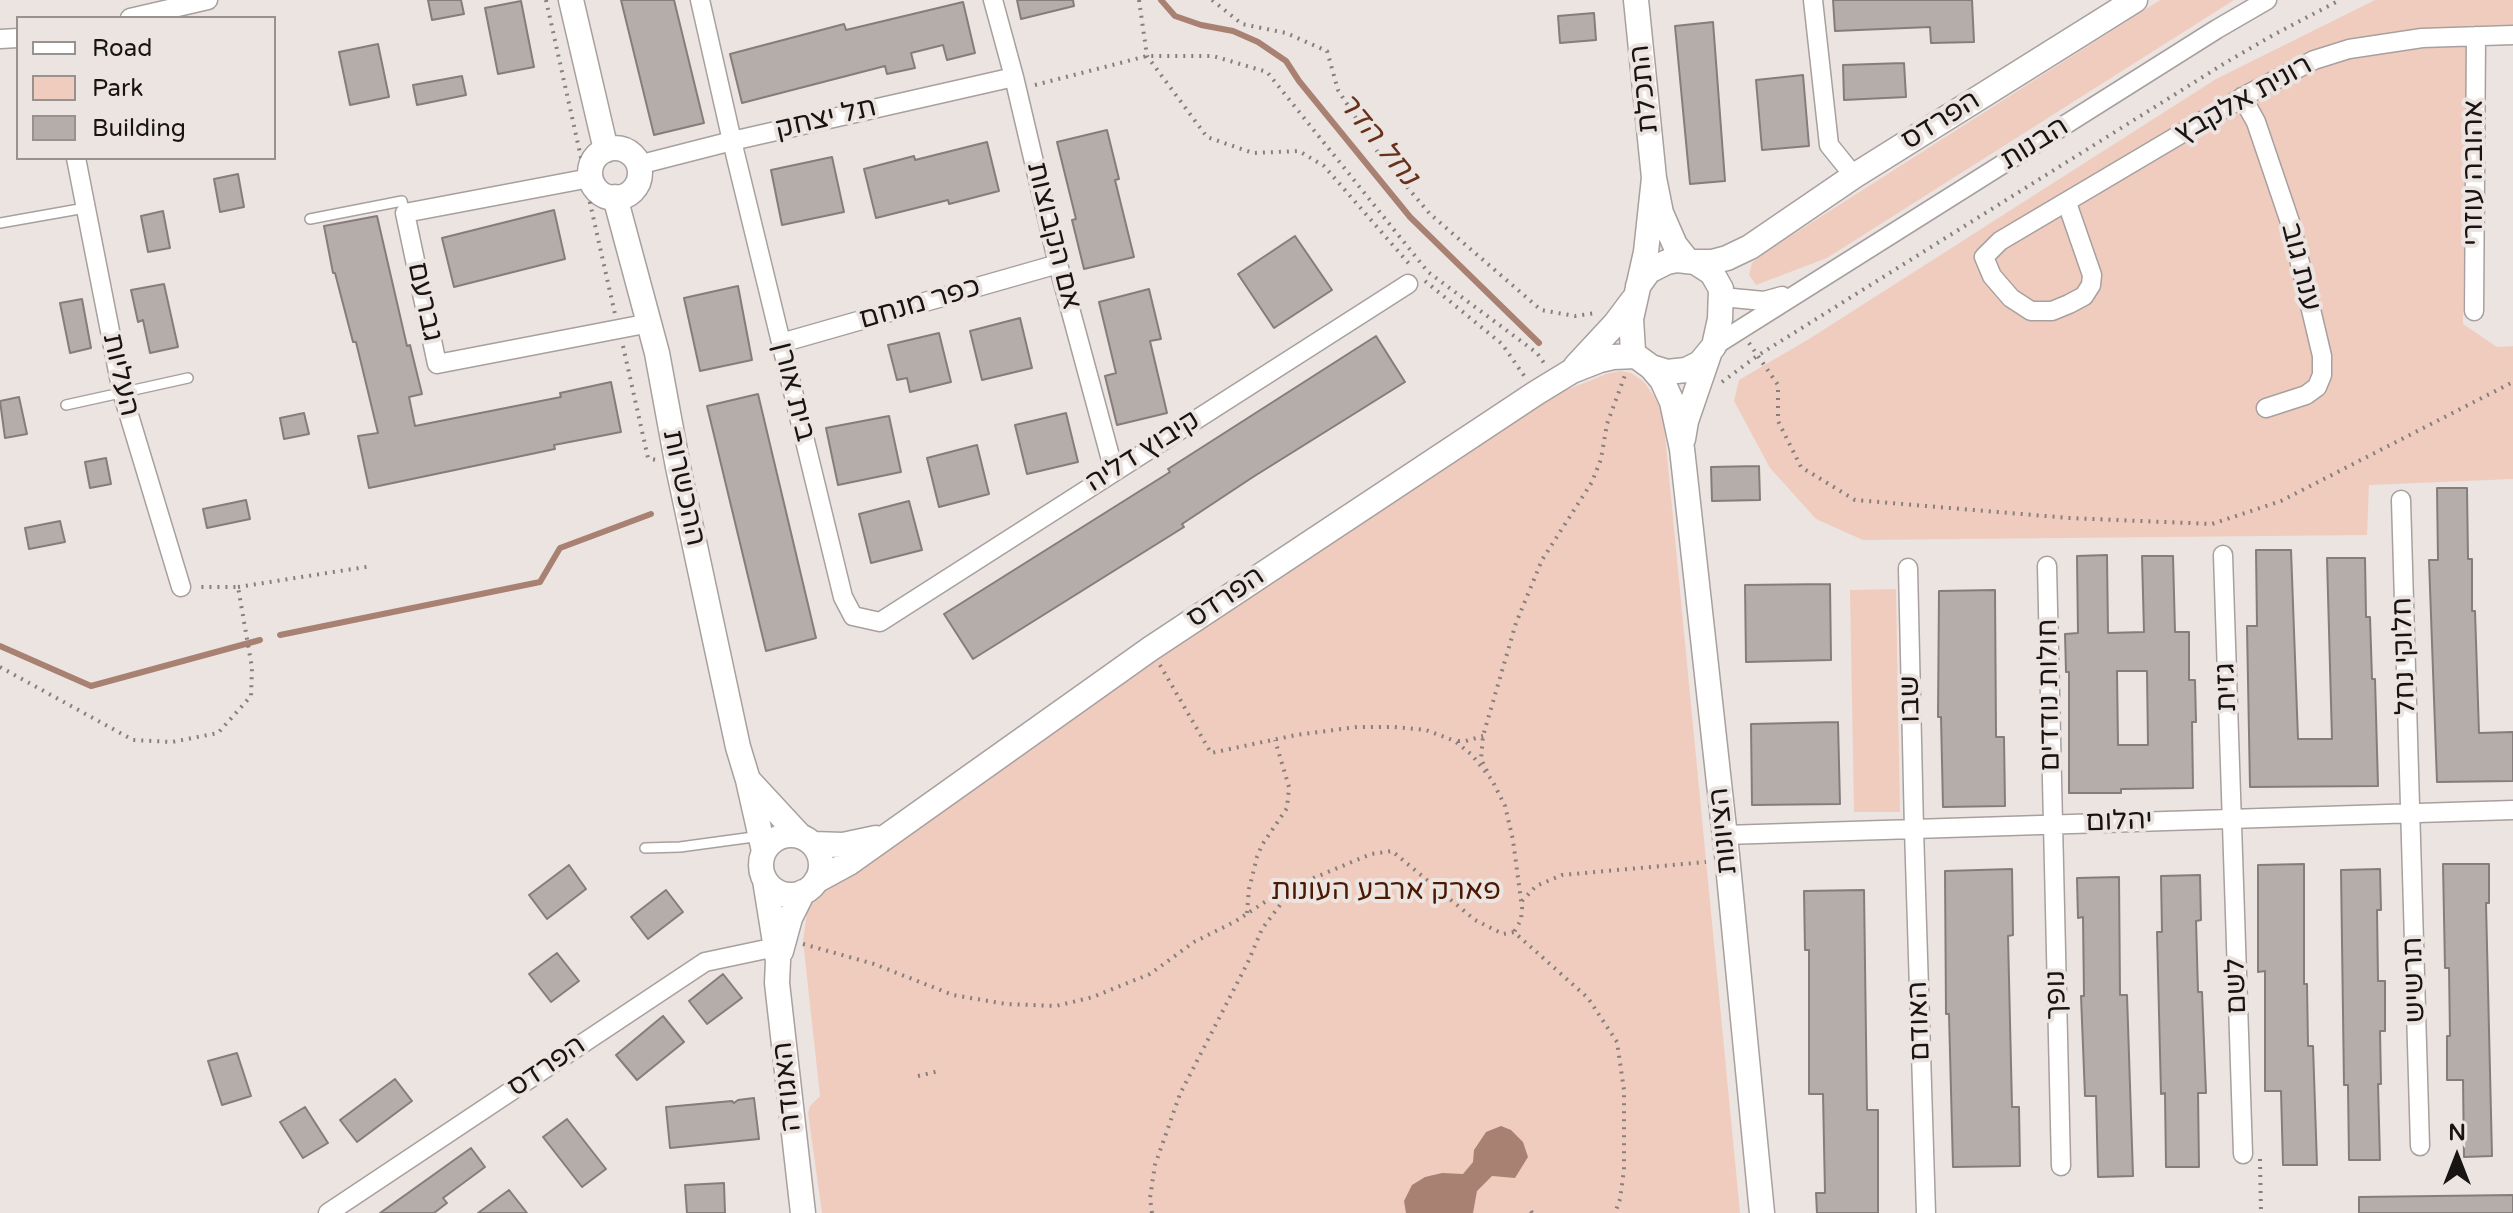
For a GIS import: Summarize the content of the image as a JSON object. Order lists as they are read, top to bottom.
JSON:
{
  "streets": {
    "street": [
      "התכלת",
      "רונית אלקבץ",
      "תל יצחק",
      "הפרדס",
      "הבנות",
      "אהובה עוזרי",
      "אם הקבוצות",
      "ענת גוב",
      "גברעם",
      "כפר מנחם",
      "העליות",
      "בית אורן",
      "קיבוץ דליה",
      "ההכשרות",
      "חלוקי נחל",
      "גזית",
      "חולות נודדים",
      "שבו",
      "יהלום",
      "הציונות",
      "תרשיש",
      "לשם",
      "נופך",
      "האודם",
      "האגודה"
    ]
  },
  "crossings": [
    ["התכלת", "הפרדס"],
    ["התכלת", "הבנות"],
    ["התכלת", "הציונות"],
    ["רונית אלקבץ", "אהובה עוזרי"],
    ["רונית אלקבץ", "ענת גוב"],
    ["תל יצחק", "אם הקבוצות"],
    ["תל יצחק", "בית אורן"],
    ["תל יצחק", "ההכשרות"],
    ["הפרדס", "הבנות"],
    ["הפרדס", "ההכשרות"],
    ["הפרדס", "הציונות"],
    ["הפרדס", "האגודה"],
    ["הבנות", "הציונות"],
    ["אם הקבוצות", "כפר מנחם"],
    ["אם הקבוצות", "קיבוץ דליה"],
    ["גברעם", "ההכשרות"],
    ["כפר מנחם", "בית אורן"],
    ["בית אורן", "קיבוץ דליה"],
    ["ההכשרות", "האגודה"],
    ["חלוקי נחל", "יהלום"],
    ["חלוקי נחל", "תרשיש"],
    ["גזית", "יהלום"],
    ["גזית", "לשם"],
    ["חולות נודדים", "יהלום"],
    ["חולות נודדים", "נופך"],
    ["שבו", "יהלום"],
    ["שבו", "האודם"],
    ["יהלום", "הציונות"],
    ["יהלום", "תרשיש"],
    ["יהלום", "לשם"],
    ["יהלום", "נופך"],
    ["יהלום", "האודם"]
  ],
  "water": ["נחל הדר"],
  "parks": ["פארק ארבע העונות"],
  "legend": ["Road", "Park", "Building"],
  "north": "top"
}
